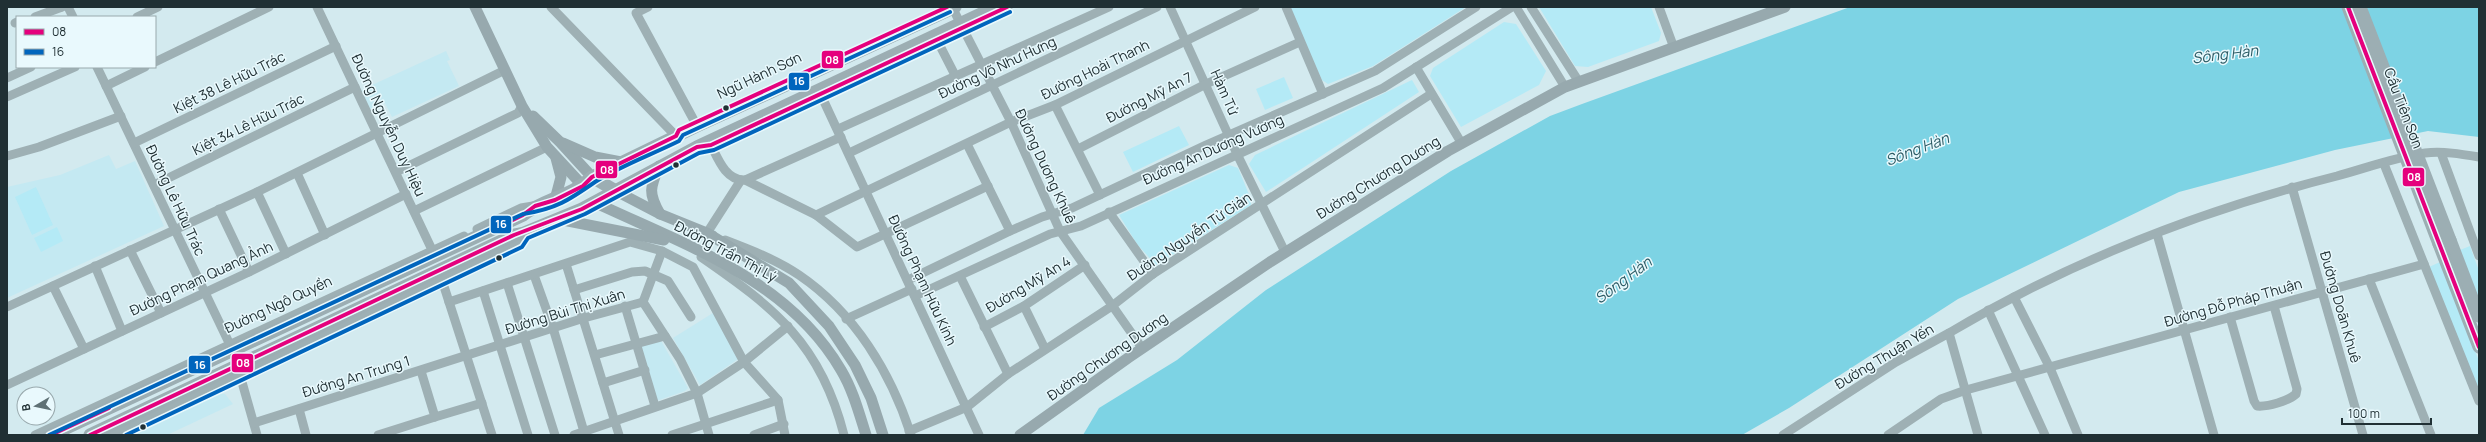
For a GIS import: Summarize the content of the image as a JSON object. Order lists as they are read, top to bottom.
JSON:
{
  "streets": {
    "highway": ["Cầu Tiên Sơn", "Đường Ngô Quyền"],
    "main road": ["Đường Chương Dương", "Đường Trần Thị Lý"],
    "street": [
      "Đường Võ Như Hưng",
      "Đường Hoài Thanh",
      "Kiệt 38 Lê Hữu Trác",
      "Hàm Tử",
      "Đường Mỹ An 7",
      "Kiệt 34 Lê Hữu Trác",
      "Đường Nguyễn Duy Hiệu",
      "Đường An Dương Vương",
      "Đường Dương Khuê",
      "Đường Lê Hữu Trác",
      "Đường Nguyễn Tử Giản",
      "Đường Phạm Quang Ảnh",
      "Đường Phạm Hữu Kính",
      "Đường Mỹ An 4",
      "Đường Đỗ Pháp Thuận",
      "Đường Doãn Khuê",
      "Đường Bùi Thị Xuân",
      "Đường Thuận Yến",
      "Đường An Trung 1"
    ]
  },
  "crossings": [
    ["Đường Võ Như Hưng", "Đường Dương Khuê"],
    ["Đường Võ Như Hưng", "Đường Phạm Hữu Kính"],
    ["Đường Hoài Thanh", "Hàm Tử"],
    ["Đường Hoài Thanh", "Đường Dương Khuê"],
    ["Đường Hoài Thanh", "Đường Phạm Hữu Kính"],
    ["Kiệt 38 Lê Hữu Trác", "Đường Nguyễn Duy Hiệu"],
    ["Kiệt 38 Lê Hữu Trác", "Đường Lê Hữu Trác"],
    ["Hàm Tử", "Đường Mỹ An 7"],
    ["Hàm Tử", "Đường An Dương Vương"],
    ["Hàm Tử", "Đường Chương Dương"],
    ["Hàm Tử", "Đường Nguyễn Tử Giản"],
    ["Kiệt 34 Lê Hữu Trác", "Đường Nguyễn Duy Hiệu"],
    ["Kiệt 34 Lê Hữu Trác", "Đường Lê Hữu Trác"],
    ["Đường Nguyễn Duy Hiệu", "Đường Phạm Quang Ảnh"],
    ["Đường Nguyễn Duy Hiệu", "Đường Ngô Quyền"],
    ["Đường An Dương Vương", "Đường Dương Khuê"],
    ["Đường An Dương Vương", "Đường Phạm Hữu Kính"],
    ["Đường Dương Khuê", "Đường Chương Dương"],
    ["Đường Dương Khuê", "Đường Nguyễn Tử Giản"],
    ["Đường Dương Khuê", "Đường Mỹ An 4"],
    ["Đường Dương Khuê", "Đường Ngô Quyền"],
    ["Đường Lê Hữu Trác", "Đường Phạm Quang Ảnh"],
    ["Đường Lê Hữu Trác", "Đường Ngô Quyền"],
    ["Đường Nguyễn Tử Giản", "Đường Phạm Hữu Kính"],
    ["Đường Đỗ Pháp Thuận", "Đường Doãn Khuê"],
    ["Đường Bùi Thị Xuân", "Đường An Trung 1"]
  ],
  "water": ["Sông Hàn"],
  "lines": ["transit line 08", "transit line 16"],
  "legend": ["08", "16"],
  "scale_bar": "100 m",
  "north": "left"
}
